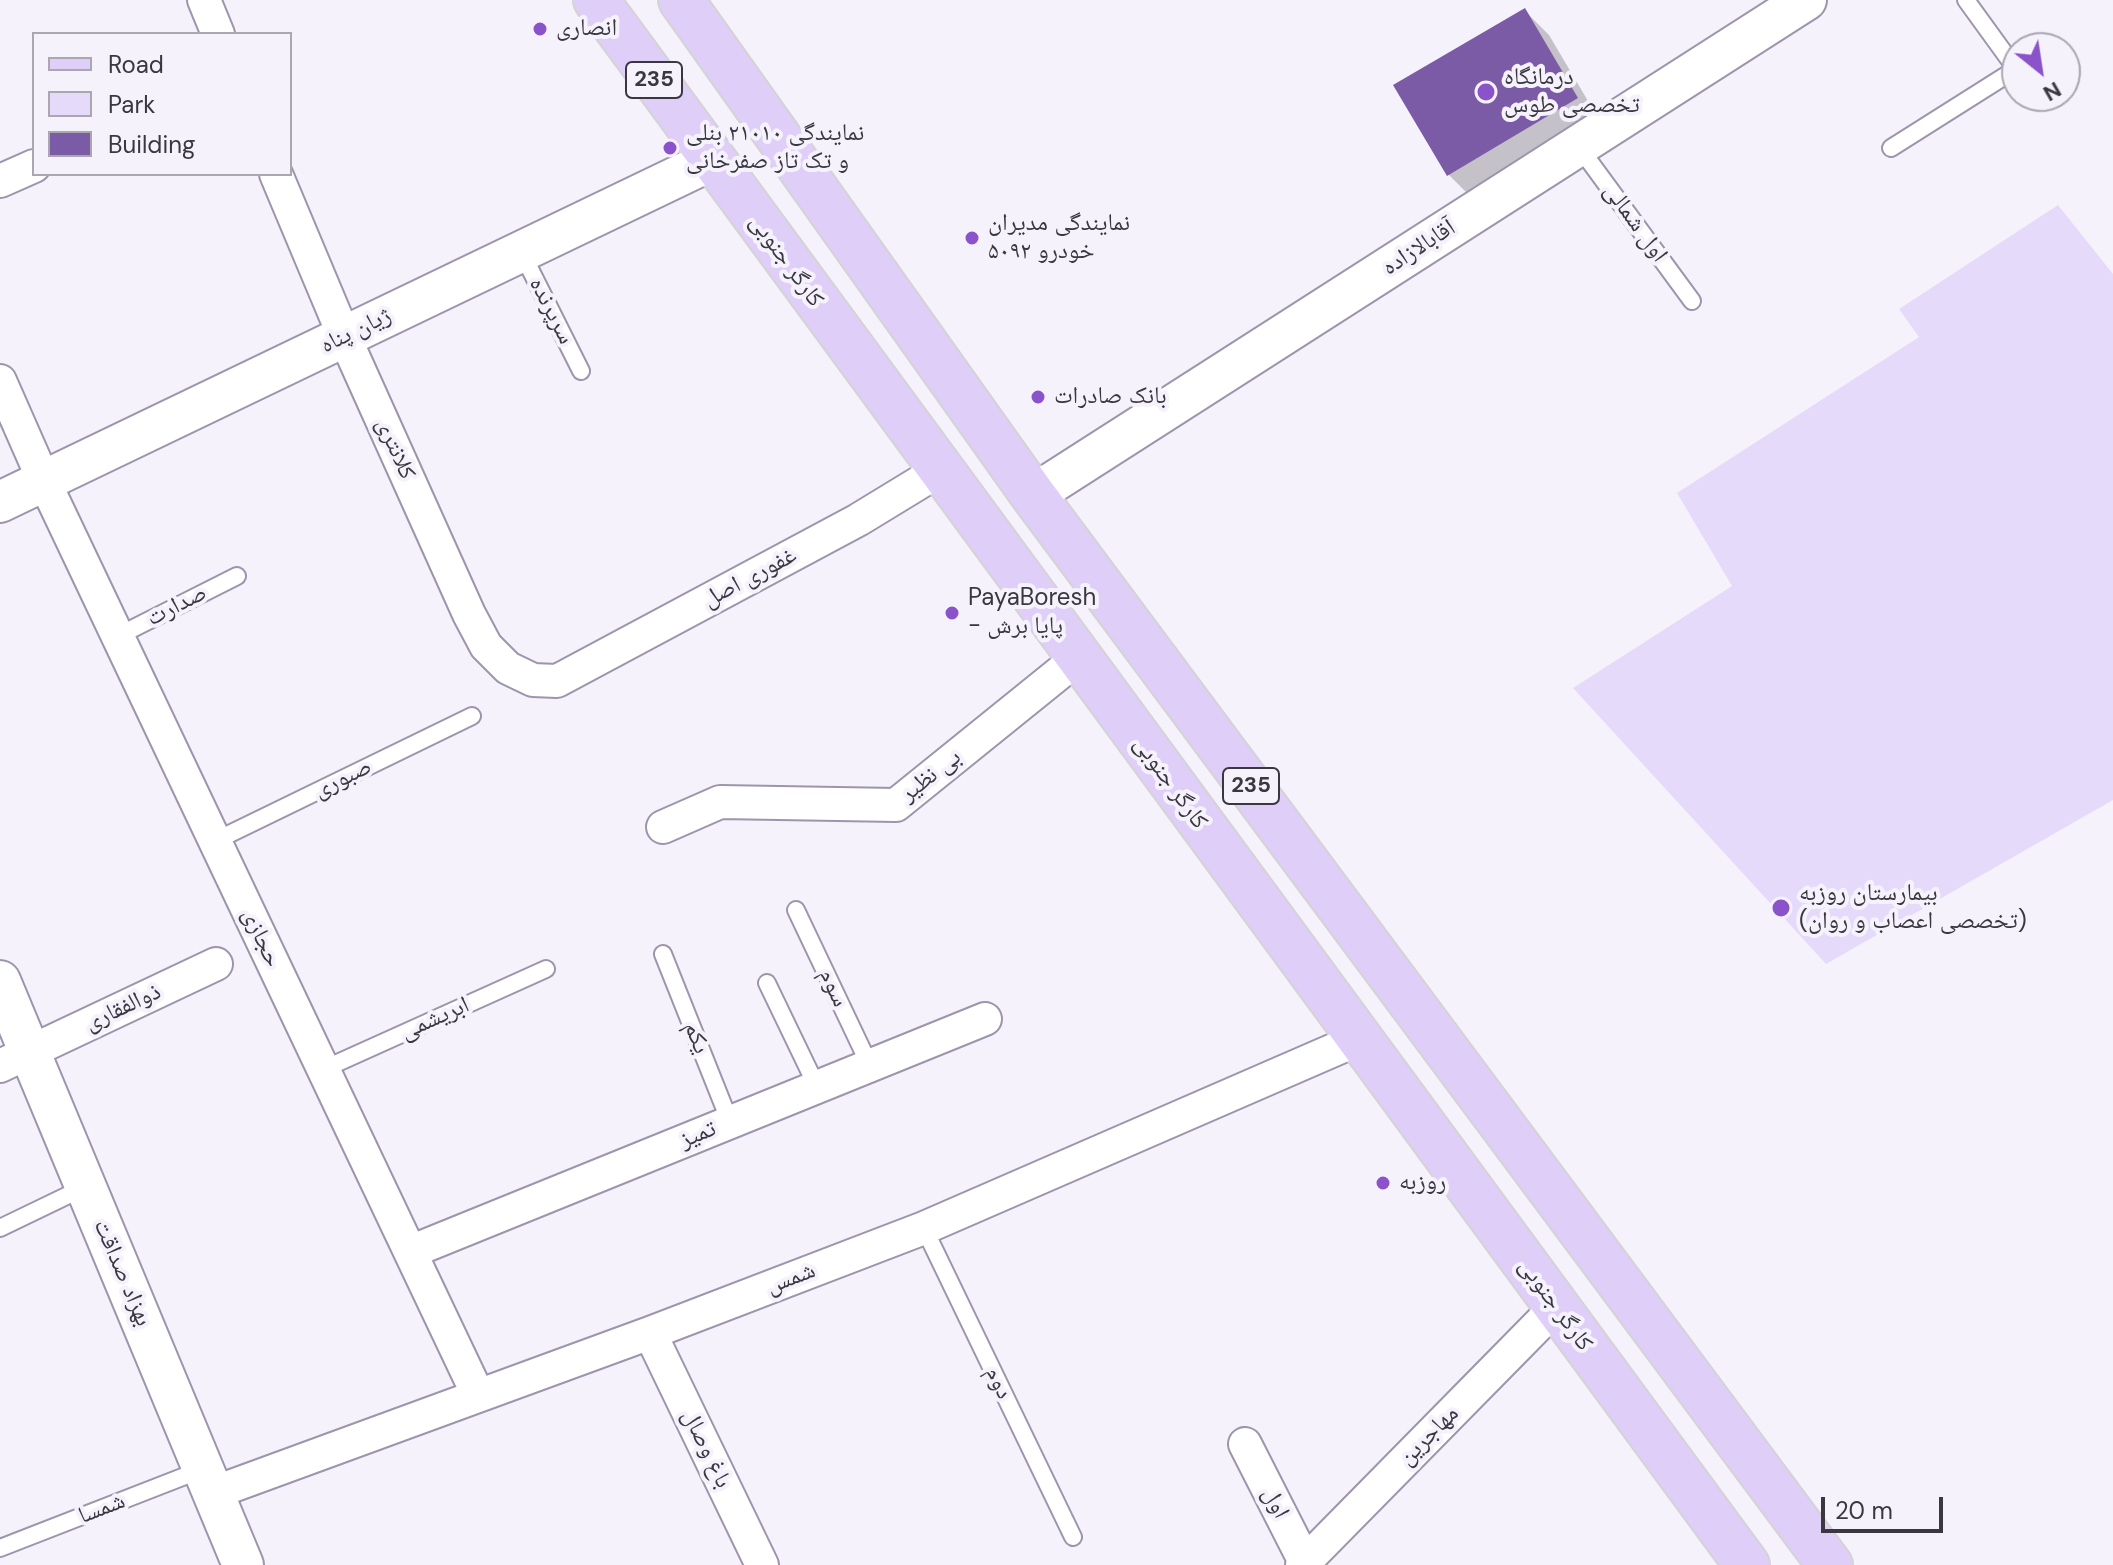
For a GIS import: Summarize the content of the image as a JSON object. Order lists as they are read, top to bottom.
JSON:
{
  "streets": {
    "main road": ["235", "کارگر جنوبی"],
    "street": [
      "آقابالازاده",
      "ژیان پناه",
      "کلانتری",
      "غفوری اصل",
      "بی نظیر",
      "حجازی",
      "ذوالفقاری",
      "تمیز",
      "بهزاد صداقت",
      "شمس",
      "مهاجرین",
      "باغ وصال",
      "اول"
    ],
    "lane": [
      "اول شمالی",
      "سرپرنده",
      "صدارت",
      "صبوری",
      "سوم",
      "ابریشمی",
      "یکم",
      "دوم",
      "شمسا"
    ]
  },
  "crossings": [
    ["235", "آقابالازاده"],
    ["اول شمالی", "آقابالازاده"],
    ["کارگر جنوبی", "ژیان پناه"],
    ["کارگر جنوبی", "غفوری اصل"],
    ["کارگر جنوبی", "بی نظیر"],
    ["کارگر جنوبی", "شمس"],
    ["کارگر جنوبی", "مهاجرین"],
    ["سرپرنده", "ژیان پناه"],
    ["ژیان پناه", "کلانتری"],
    ["ژیان پناه", "حجازی"],
    ["کلانتری", "غفوری اصل"],
    ["صدارت", "حجازی"],
    ["صبوری", "حجازی"],
    ["حجازی", "ابریشمی"],
    ["حجازی", "تمیز"],
    ["حجازی", "شمس"],
    ["سوم", "تمیز"],
    ["ذوالفقاری", "بهزاد صداقت"],
    ["یکم", "تمیز"],
    ["بهزاد صداقت", "شمس"],
    ["بهزاد صداقت", "شمسا"],
    ["شمس", "دوم"],
    ["شمس", "باغ وصال"],
    ["شمس", "شمسا"],
    ["مهاجرین", "اول"]
  ],
  "places": [
    "انصاری",
    "درمانگاه تخصصی طوس",
    "نمایندگی ۲۱۰۱۰ بنلی و تک تاز صفرخانی",
    "نمایندگی مدیران خودرو ۵۰۹۲",
    "بانک صادرات",
    "PayaBoresh - پایا برش",
    "بیمارستان روزبه (تخصصی اعصاب و روان)",
    "روزبه"
  ],
  "legend": ["Road", "Park", "Building"],
  "scale_bar": "20 m",
  "north": "bottom right"
}
